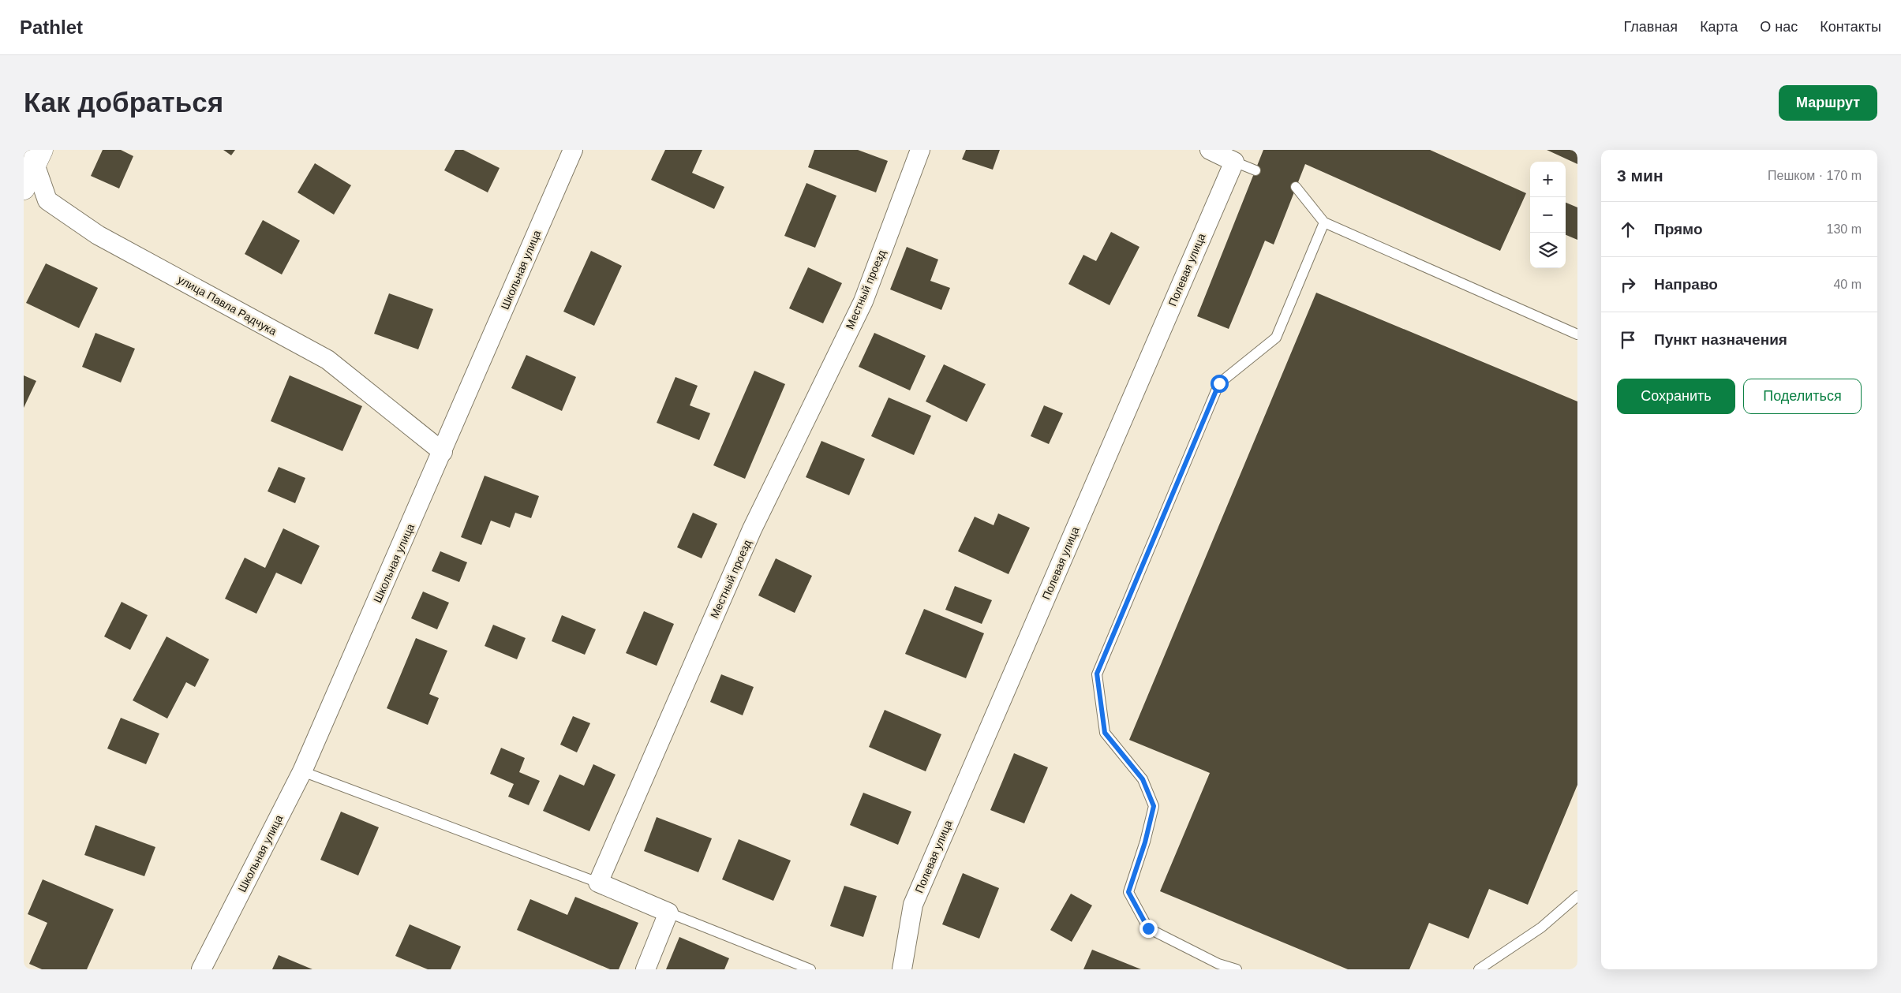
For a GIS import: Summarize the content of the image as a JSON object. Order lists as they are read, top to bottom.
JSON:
{
  "streets": {
    "street": [
      "Школьная улица",
      "Полевая улица",
      "Местный проезд",
      "улица Павла Радчука"
    ]
  },
  "crossings": [
    ["Школьная улица", "улица Павла Радчука"]
  ],
  "page": {
    "header": "Pathlet",
    "nav": [
      "Главная",
      "Карта",
      "О нас",
      "Контакты"
    ],
    "buttons": [
      "Маршрут",
      ["Сохранить", "Поделиться"]
    ],
    "title": "Как добраться",
    "heading": ["3 мин", "Пешком · 170 m"],
    "map_buttons": ["+", "−"],
    "list": [
      ["Прямо", "130 m"],
      ["Направо", "40 m"],
      "Пункт назначения"
    ]
  }
}
